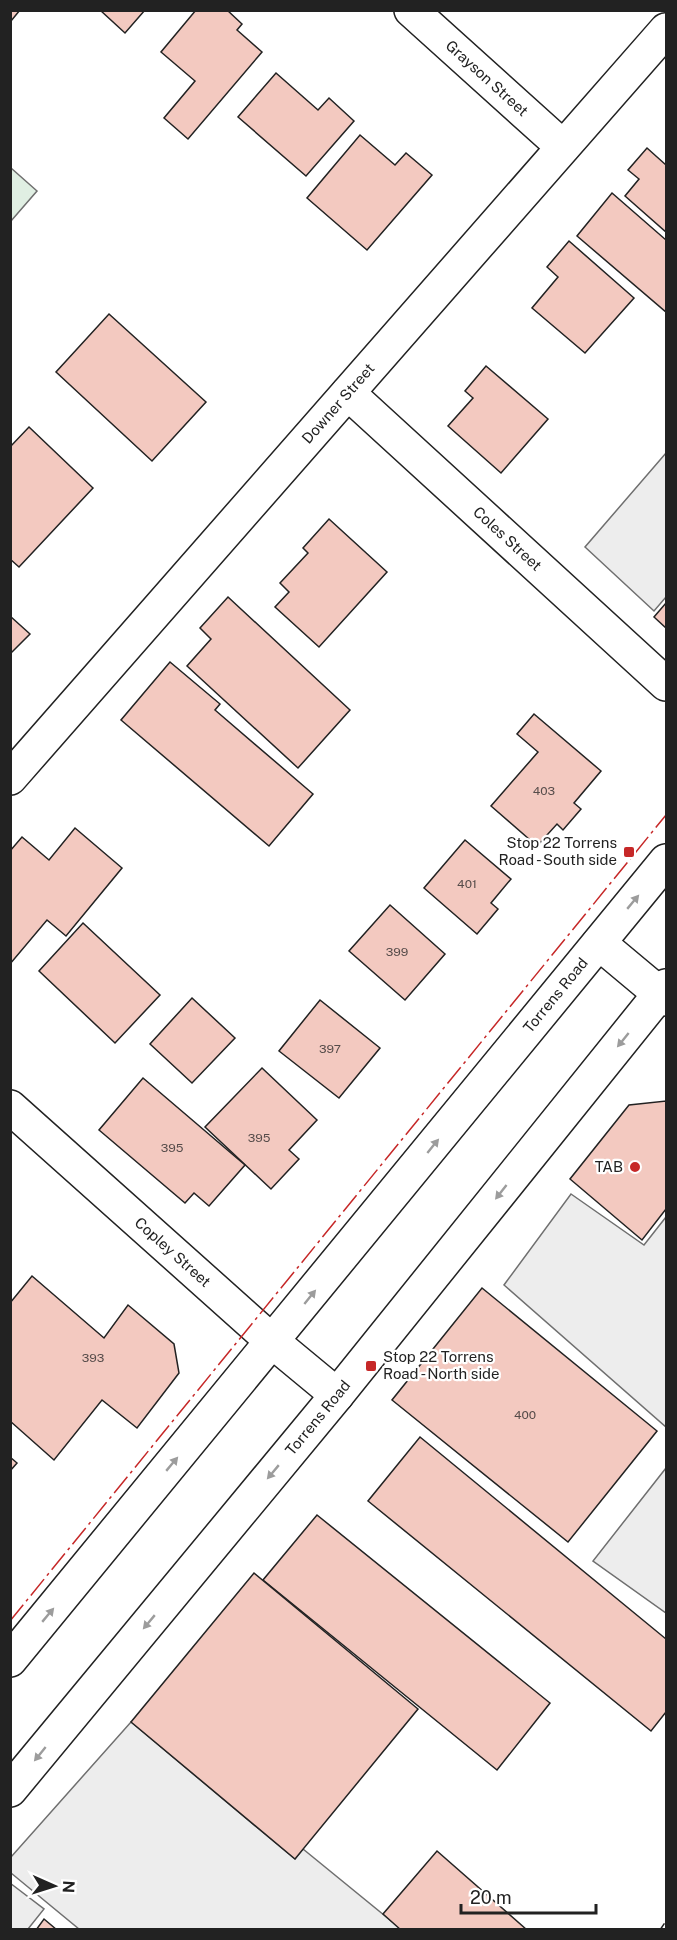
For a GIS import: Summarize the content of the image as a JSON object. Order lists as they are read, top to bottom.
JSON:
{
  "streets": {
    "street": [
      "Grayson Street",
      "Downer Street",
      "Coles Street",
      "Torrens Road",
      "Copley Street"
    ]
  },
  "crossings": [
    ["Grayson Street", "Downer Street"],
    ["Downer Street", "Coles Street"],
    ["Torrens Road", "Copley Street"]
  ],
  "places": {
    "transit": ["Stop 22 Torrens Road - South side", "Stop 22 Torrens Road - North side"],
    "other": ["TAB"]
  },
  "house_numbers": [
    "403",
    "401",
    "399",
    "397",
    "395",
    "395",
    "393",
    "400"
  ],
  "scale_bar": "20 m",
  "north": "right"
}
